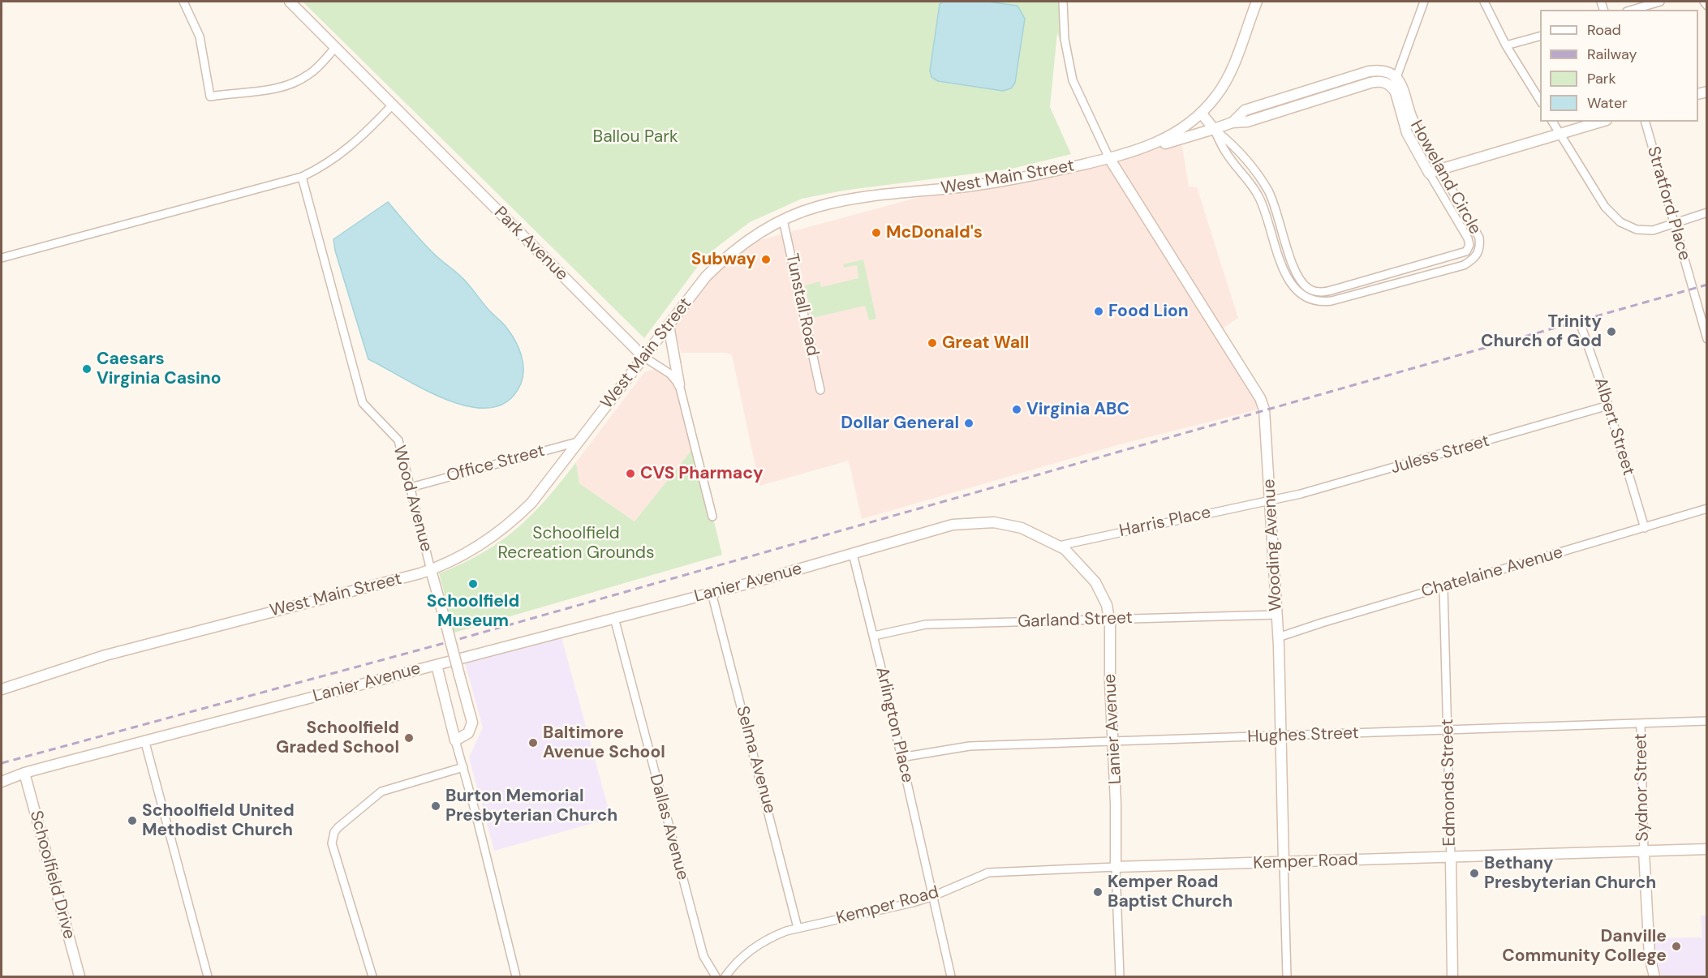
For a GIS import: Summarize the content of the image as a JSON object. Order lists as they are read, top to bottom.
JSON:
{
  "streets": {
    "street": [
      "West Main Street",
      "Howeland Circle",
      "Stratford Place",
      "Park Avenue",
      "Tunstall Road",
      "Albert Street",
      "Juless Street",
      "Office Street",
      "Wood Avenue",
      "Harris Place",
      "Wooding Avenue",
      "Chatelaine Avenue",
      "Lanier Avenue",
      "Garland Street",
      "Arlington Place",
      "Hughes Street",
      "Selma Avenue",
      "Edmonds Street",
      "Sydnor Street",
      "Dallas Avenue",
      "Kemper Road",
      "Schoolfield Drive"
    ]
  },
  "crossings": [
    ["West Main Street", "Howeland Circle"],
    ["West Main Street", "Park Avenue"],
    ["West Main Street", "Tunstall Road"],
    ["West Main Street", "Office Street"],
    ["West Main Street", "Wood Avenue"],
    ["West Main Street", "Wooding Avenue"],
    ["Albert Street", "Juless Street"],
    ["Albert Street", "Chatelaine Avenue"],
    ["Juless Street", "Harris Place"],
    ["Juless Street", "Wooding Avenue"],
    ["Office Street", "Wood Avenue"],
    ["Harris Place", "Wooding Avenue"],
    ["Harris Place", "Lanier Avenue"],
    ["Wooding Avenue", "Chatelaine Avenue"],
    ["Wooding Avenue", "Garland Street"],
    ["Wooding Avenue", "Hughes Street"],
    ["Wooding Avenue", "Kemper Road"],
    ["Chatelaine Avenue", "Edmonds Street"],
    ["Lanier Avenue", "Garland Street"],
    ["Lanier Avenue", "Arlington Place"],
    ["Lanier Avenue", "Hughes Street"],
    ["Lanier Avenue", "Selma Avenue"],
    ["Lanier Avenue", "Dallas Avenue"],
    ["Lanier Avenue", "Kemper Road"],
    ["Lanier Avenue", "Schoolfield Drive"],
    ["Garland Street", "Arlington Place"],
    ["Arlington Place", "Hughes Street"],
    ["Arlington Place", "Kemper Road"],
    ["Hughes Street", "Edmonds Street"],
    ["Hughes Street", "Sydnor Street"],
    ["Selma Avenue", "Kemper Road"],
    ["Edmonds Street", "Kemper Road"],
    ["Sydnor Street", "Kemper Road"]
  ],
  "parks": ["Ballou Park", "Schoolfield Recreation Grounds"],
  "places": [
    "McDonald's",
    "Subway",
    "Food Lion",
    "Trinity Church of God",
    "Great Wall",
    "Caesars Virginia Casino",
    "Virginia ABC",
    "Dollar General",
    "CVS Pharmacy",
    "Schoolfield Museum",
    "Schoolfield Graded School",
    "Baltimore Avenue School",
    "Burton Memorial Presbyterian Church",
    "Schoolfield United Methodist Church",
    "Bethany Presbyterian Church",
    "Kemper Road Baptist Church",
    "Danville Community College"
  ],
  "legend": [
    "Road",
    "Railway",
    "Park",
    "Water"
  ]
}
